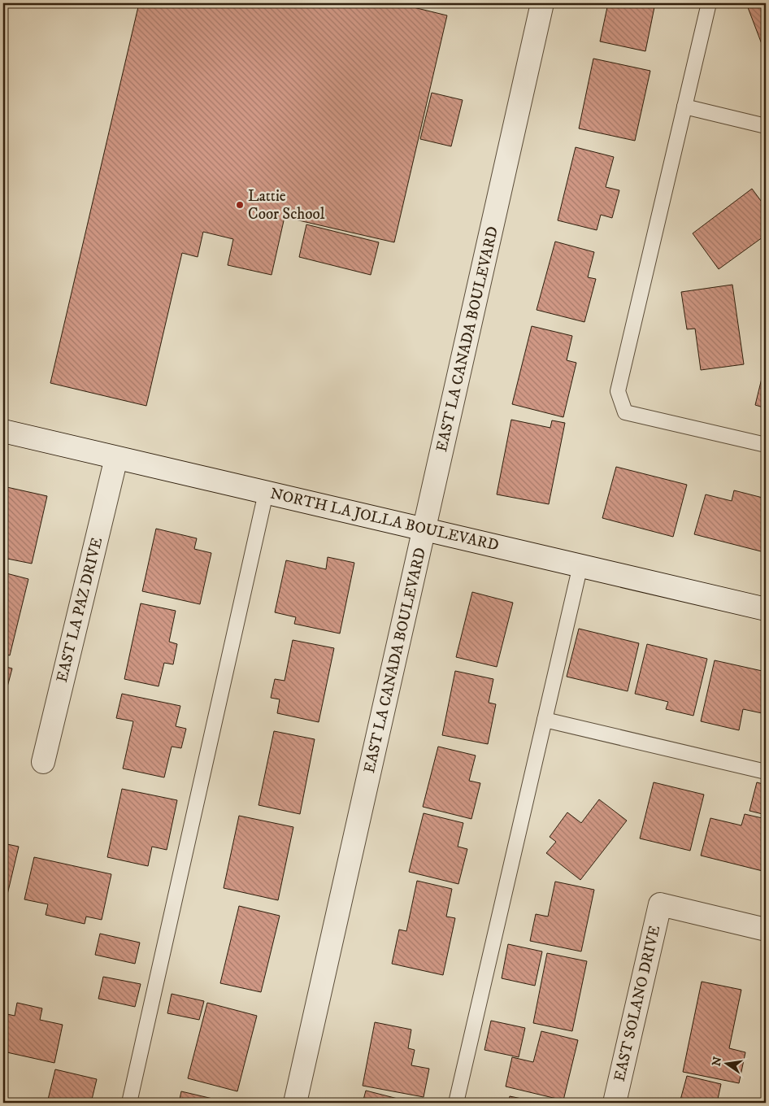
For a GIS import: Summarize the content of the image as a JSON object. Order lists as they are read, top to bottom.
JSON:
{
  "streets": {
    "street": [
      "EAST LA CANADA BOULEVARD",
      "NORTH LA JOLLA BOULEVARD",
      "EAST LA PAZ DRIVE",
      "EAST SOLANO DRIVE"
    ]
  },
  "crossings": [
    ["EAST LA CANADA BOULEVARD", "NORTH LA JOLLA BOULEVARD"],
    ["NORTH LA JOLLA BOULEVARD", "EAST LA PAZ DRIVE"]
  ],
  "places": ["Lattie Coor School"],
  "north": "left"
}
